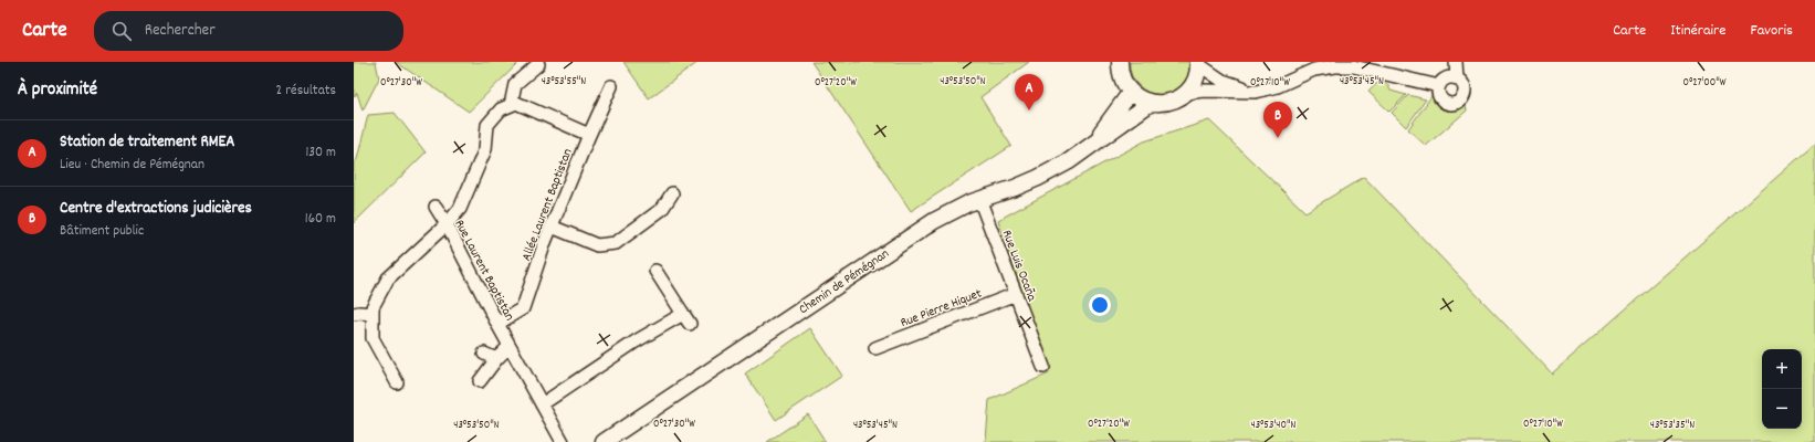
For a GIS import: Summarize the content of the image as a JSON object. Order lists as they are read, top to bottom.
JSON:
{
  "streets": {
    "street": [
      "Allée Laurent Baptistan",
      "Rue Luis Ocaña",
      "Rue Laurent Baptistan",
      "Chemin de Pémégnan",
      "Rue Pierre Hiquet"
    ]
  },
  "crossings": [
    ["Allée Laurent Baptistan", "Rue Laurent Baptistan"],
    ["Rue Luis Ocaña", "Chemin de Pémégnan"],
    ["Rue Luis Ocaña", "Rue Pierre Hiquet"]
  ],
  "page": {
    "header": "Carte",
    "search": "Rechercher",
    "nav": ["Carte", "Itinéraire", "Favoris"],
    "heading": ["À proximité", "2 résultats"],
    "pins": ["A", "B"],
    "list": [
      {
        "mark": "A",
        "name": "Station de traitement RMEA",
        "note": "Lieu · Chemin de Pémégnan",
        "value": "130 m"
      },
      {
        "mark": "B",
        "name": "Centre d'extractions judicières",
        "note": "Bâtiment public",
        "value": "160 m"
      }
    ],
    "map_buttons": ["+", "−"]
  },
  "coordinates": [
    "43°53'55\"N",
    "43°53'50\"N",
    "43°53'45\"N",
    "0°27'30\"W",
    "0°27'20\"W",
    "0°27'10\"W",
    "0°27'00\"W",
    "43°53'40\"N",
    "43°53'35\"N"
  ]
}
